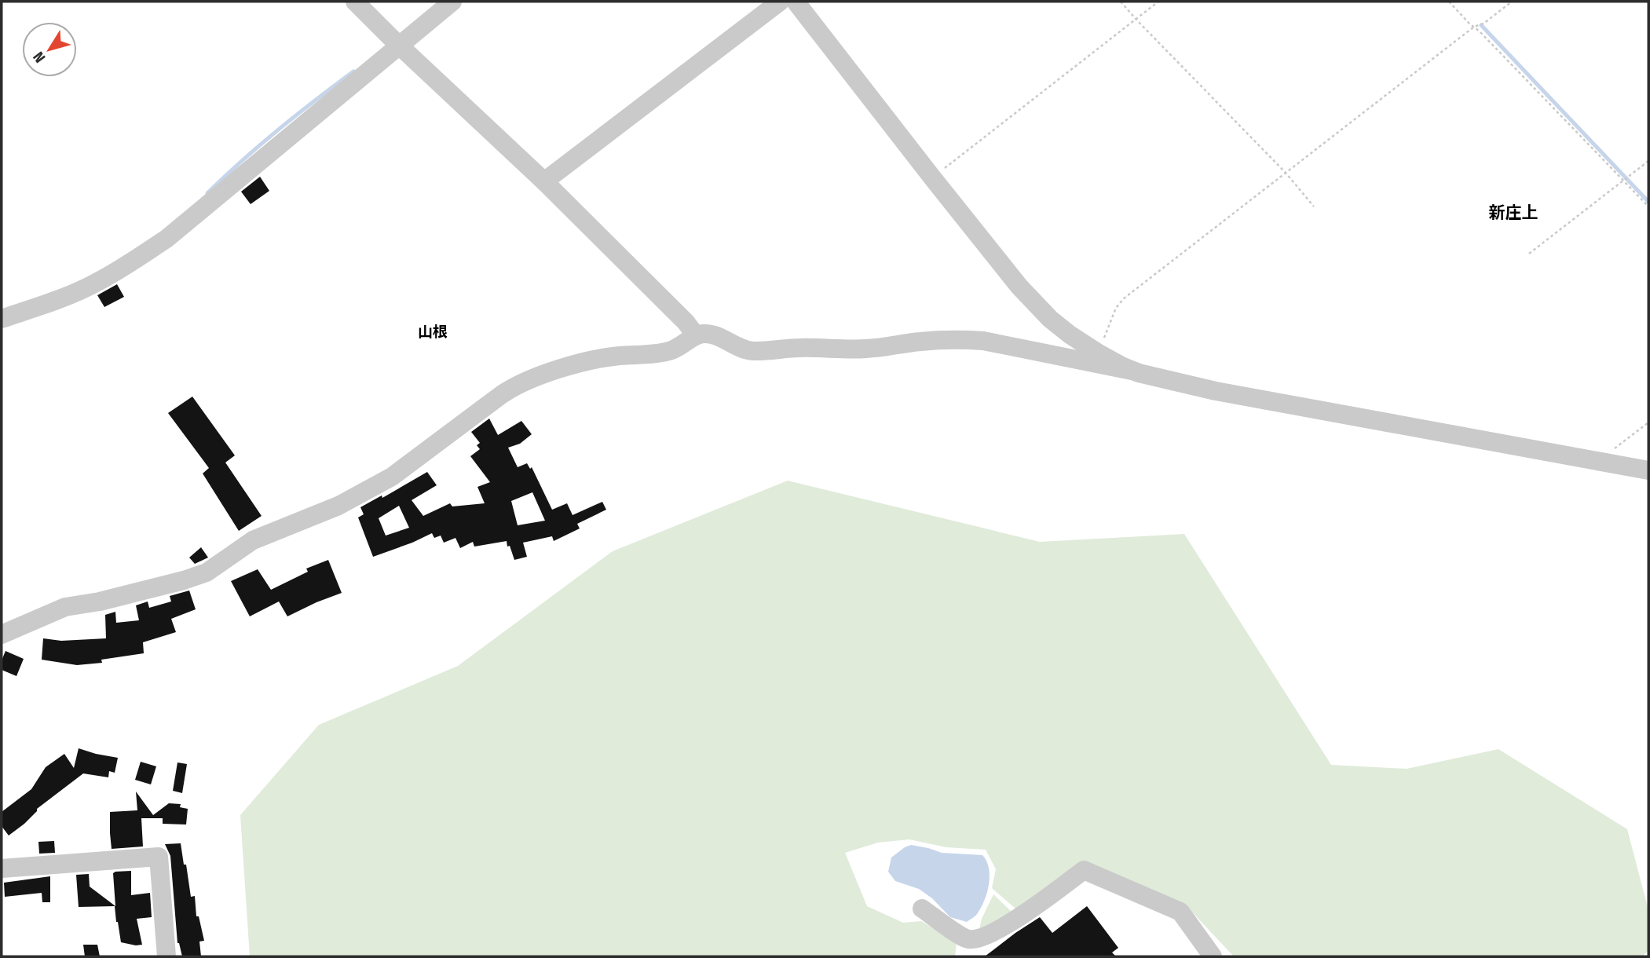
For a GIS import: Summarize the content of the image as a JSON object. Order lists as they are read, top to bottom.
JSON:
{
  "districts": ["新庄上", "山根"],
  "north": "bottom left"
}
